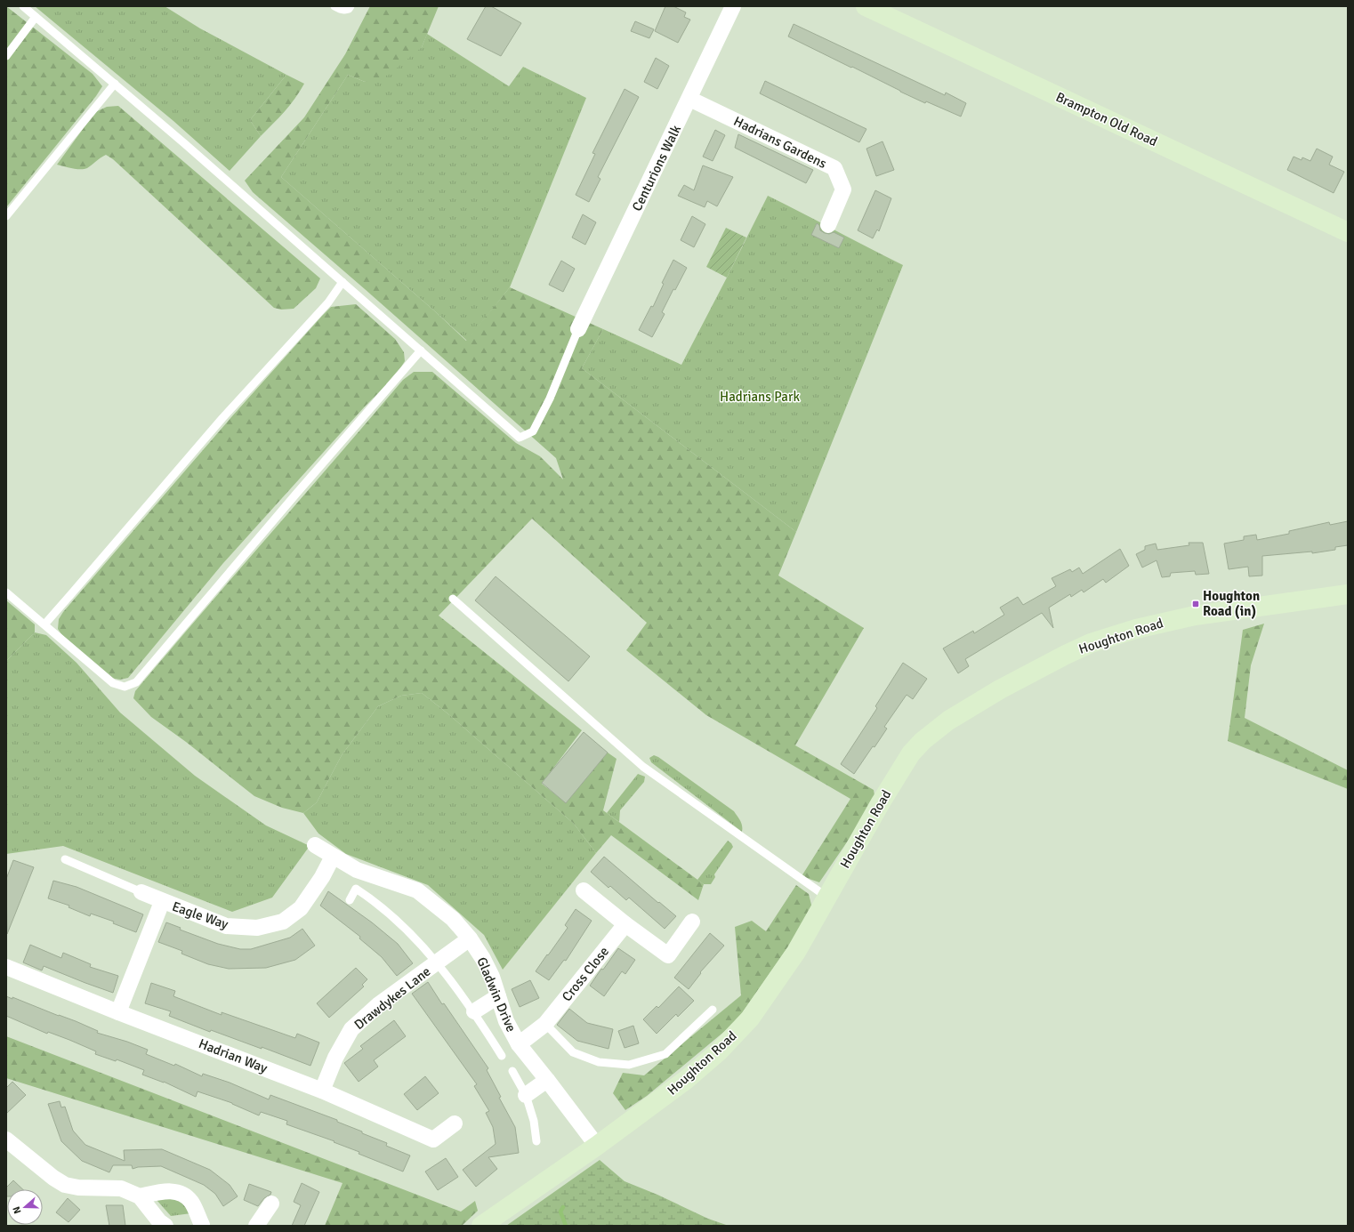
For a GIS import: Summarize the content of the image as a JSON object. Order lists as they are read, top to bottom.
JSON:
{
  "streets": {
    "street": [
      "Brampton Old Road",
      "Hadrians Gardens",
      "Centurions Walk",
      "Houghton Road",
      "Eagle Way",
      "Cross Close",
      "Gladwin Drive",
      "Drawdykes Lane",
      "Hadrian Way"
    ]
  },
  "crossings": [
    ["Hadrians Gardens", "Centurions Walk"],
    ["Houghton Road", "Gladwin Drive"],
    ["Eagle Way", "Gladwin Drive"],
    ["Cross Close", "Gladwin Drive"],
    ["Gladwin Drive", "Drawdykes Lane"],
    ["Drawdykes Lane", "Hadrian Way"]
  ],
  "parks": ["Hadrians Park"],
  "places": {
    "transit": ["Houghton Road (in)"]
  },
  "north": "left"
}
